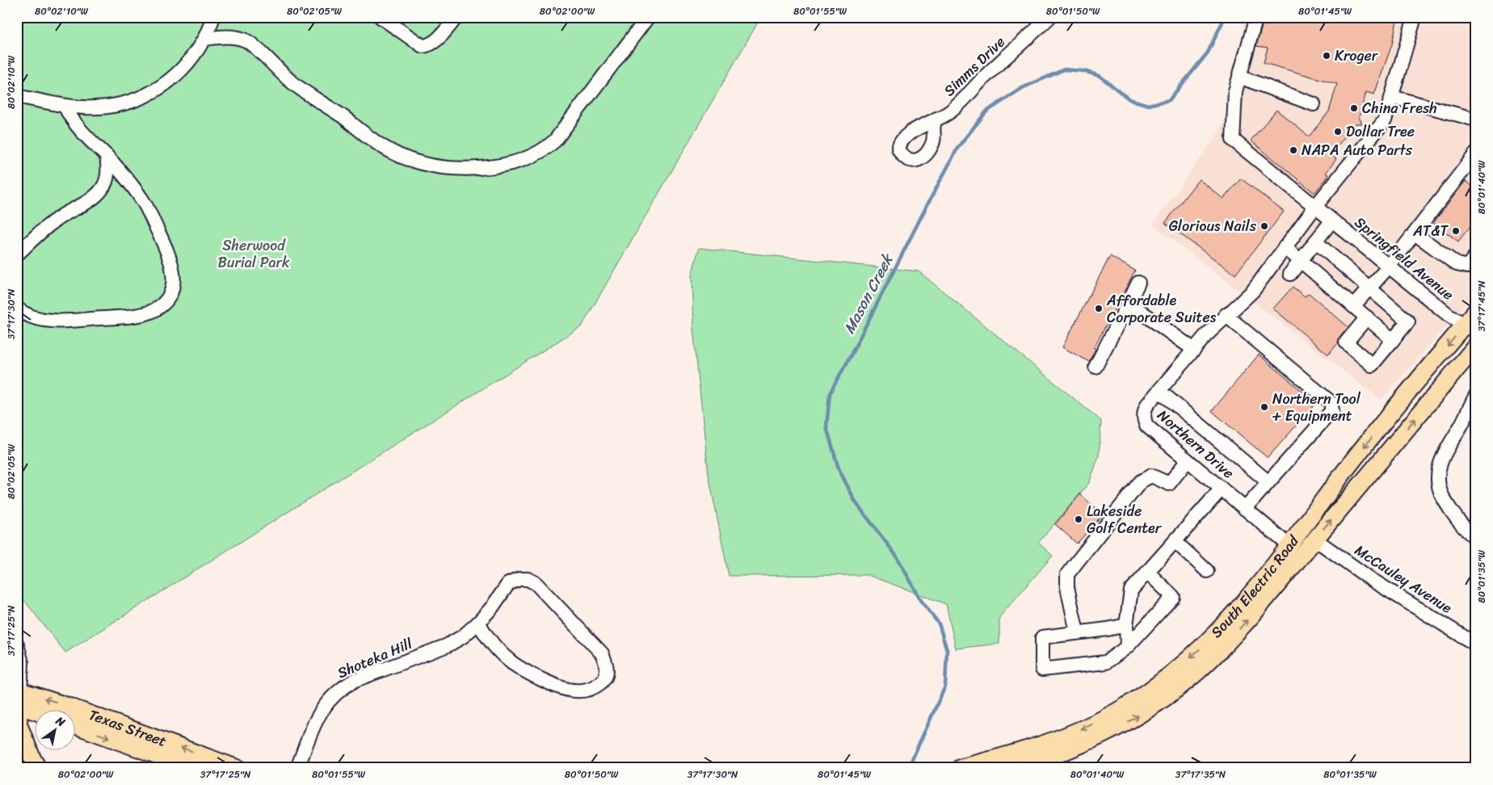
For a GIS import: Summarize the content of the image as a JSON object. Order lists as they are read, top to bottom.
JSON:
{
  "streets": {
    "main road": ["South Electric Road", "Texas Street"],
    "street": [
      "Simms Drive",
      "Springfield Avenue",
      "Northern Drive",
      "McCauley Avenue",
      "Shoteka Hill"
    ]
  },
  "crossings": [
    ["Springfield Avenue", "Northern Drive"],
    ["Springfield Avenue", "South Electric Road"],
    ["Northern Drive", "South Electric Road"],
    ["McCauley Avenue", "South Electric Road"]
  ],
  "water": ["Mason Creek"],
  "parks": ["Sherwood Burial Park"],
  "places": [
    "Kroger",
    "China Fresh",
    "Dollar Tree",
    "NAPA Auto Parts",
    "Glorious Nails",
    "AT&T",
    "Affordable Corporate Suites",
    "Northern Tool + Equipment",
    "Lakeside Golf Center"
  ],
  "north": "top right",
  "coordinates": [
    "80°02'10\"W",
    "80°02'05\"W",
    "80°02'00\"W",
    "80°01'55\"W",
    "80°01'50\"W",
    "80°01'45\"W",
    "80°01'40\"W",
    "37°17'45\"N",
    "37°17'30\"N",
    "80°01'35\"W",
    "37°17'25\"N",
    "37°17'35\"N"
  ]
}
